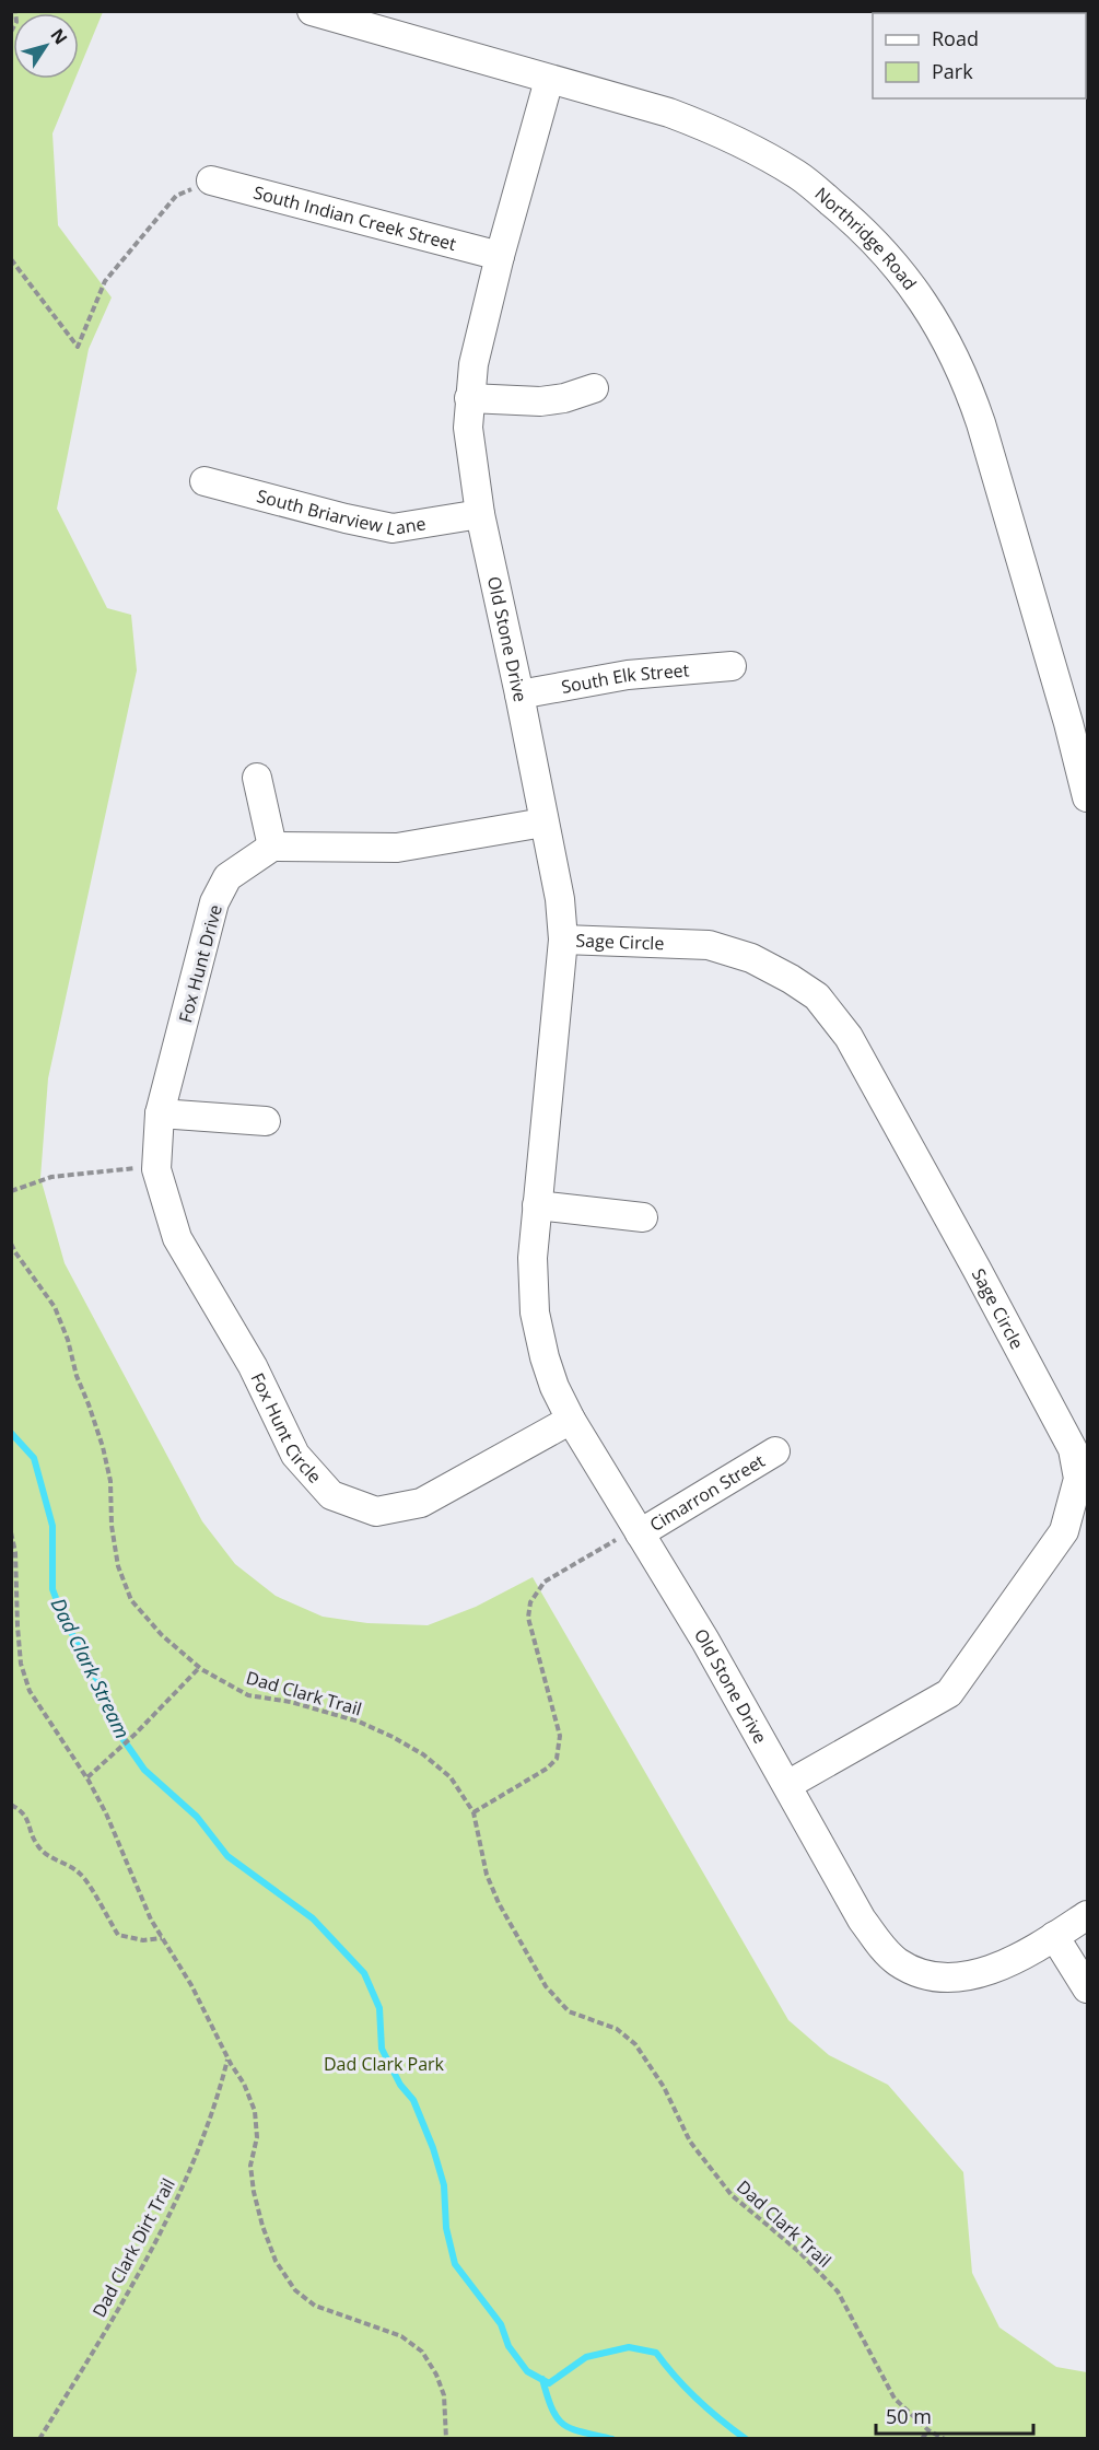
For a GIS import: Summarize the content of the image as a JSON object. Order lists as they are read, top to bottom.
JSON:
{
  "streets": {
    "street": [
      "South Indian Creek Street",
      "Northridge Road",
      "South Briarview Lane",
      "Old Stone Drive",
      "South Elk Street",
      "Sage Circle",
      "Fox Hunt Drive",
      "Fox Hunt Circle",
      "Cimarron Street"
    ],
    "path": ["Dad Clark Trail", "Dad Clark Dirt Trail"]
  },
  "crossings": [
    ["South Indian Creek Street", "Old Stone Drive"],
    ["Northridge Road", "Old Stone Drive"],
    ["South Briarview Lane", "Old Stone Drive"],
    ["Old Stone Drive", "South Elk Street"],
    ["Old Stone Drive", "Sage Circle"],
    ["Old Stone Drive", "Fox Hunt Circle"],
    ["Old Stone Drive", "Cimarron Street"],
    ["Fox Hunt Drive", "Fox Hunt Circle"]
  ],
  "water": ["Dad Clark Stream"],
  "parks": ["Dad Clark Park"],
  "legend": ["Road", "Park"],
  "scale_bar": "50 m",
  "north": "top right"
}
